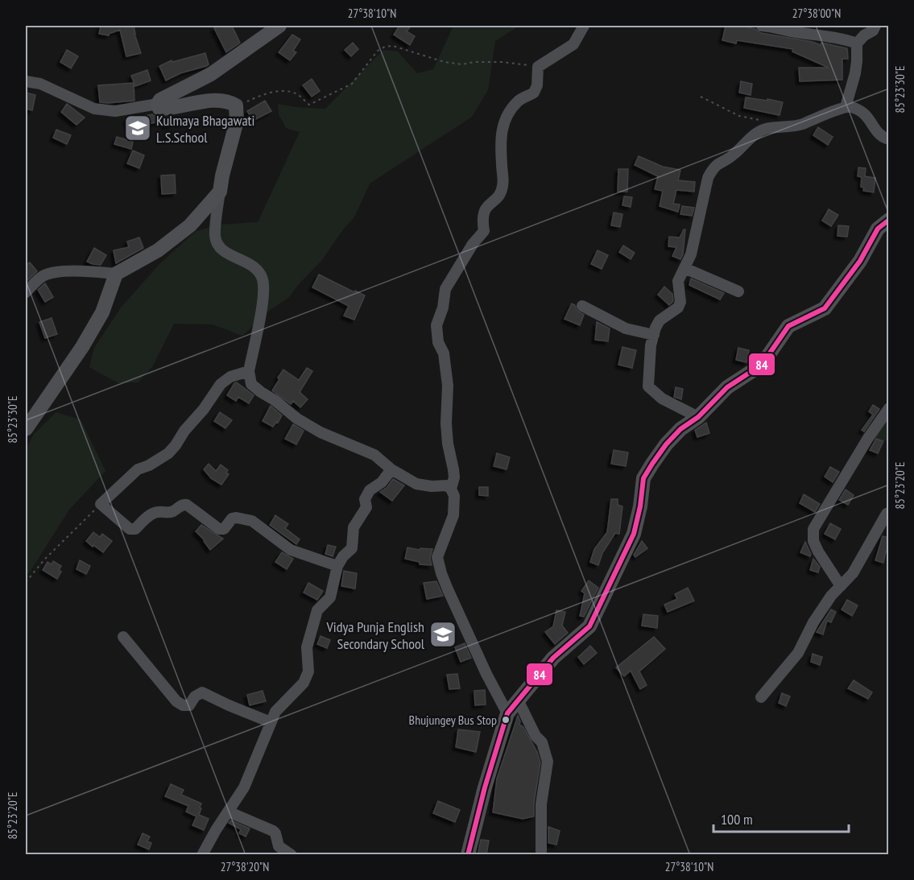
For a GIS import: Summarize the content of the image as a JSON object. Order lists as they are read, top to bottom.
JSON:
{
  "places": {
    "school or university": ["Kulmaya Bhagawati L.S.School", "Vidya Punja English Secondary School"],
    "other": ["Bhujungey Bus Stop"]
  },
  "lines": ["transit line 84"],
  "scale_bar": "100 m",
  "coordinates": [
    "27°38'10\"N",
    "27°38'00\"N",
    "85°23'30\"E",
    "85°23'20\"E",
    "27°38'20\"N"
  ]
}
